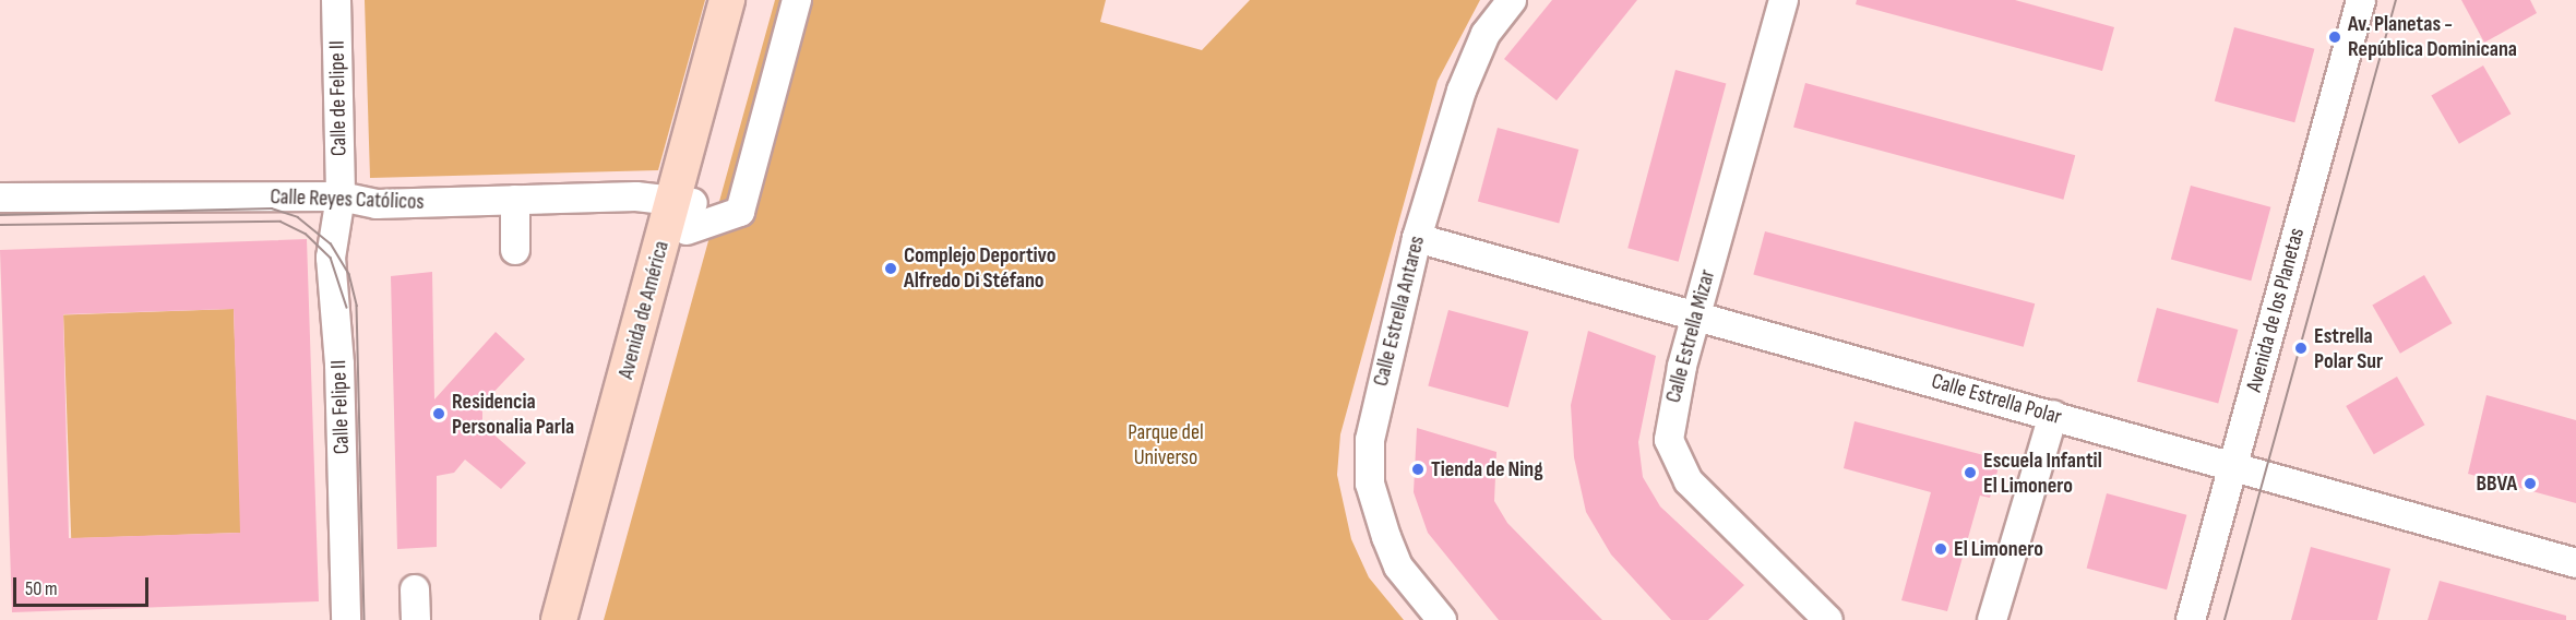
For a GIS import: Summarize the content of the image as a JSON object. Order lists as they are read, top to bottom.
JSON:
{
  "streets": {
    "main road": ["Avenida de América"],
    "street": [
      "Calle de Felipe II",
      "Calle Reyes Católicos",
      "Avenida de los Planetas",
      "Calle Estrella Antares",
      "Calle Estrella Mizar",
      "Calle Estrella Polar",
      "Calle Felipe II"
    ]
  },
  "crossings": [
    ["Calle de Felipe II", "Calle Reyes Católicos"],
    ["Calle de Felipe II", "Calle Felipe II"],
    ["Calle Reyes Católicos", "Avenida de América"],
    ["Calle Reyes Católicos", "Calle Felipe II"],
    ["Avenida de los Planetas", "Calle Estrella Polar"],
    ["Calle Estrella Antares", "Calle Estrella Polar"],
    ["Calle Estrella Mizar", "Calle Estrella Polar"]
  ],
  "parks": ["Parque del Universo"],
  "places": [
    "Av. Planetas - República Dominicana",
    "Complejo Deportivo Alfredo Di Stéfano",
    "Estrella Polar Sur",
    "Residencia Personalia Parla",
    "Tienda de Ning",
    "Escuela Infantil El Limonero",
    "BBVA",
    "El Limonero"
  ],
  "scale_bar": "50 m"
}
